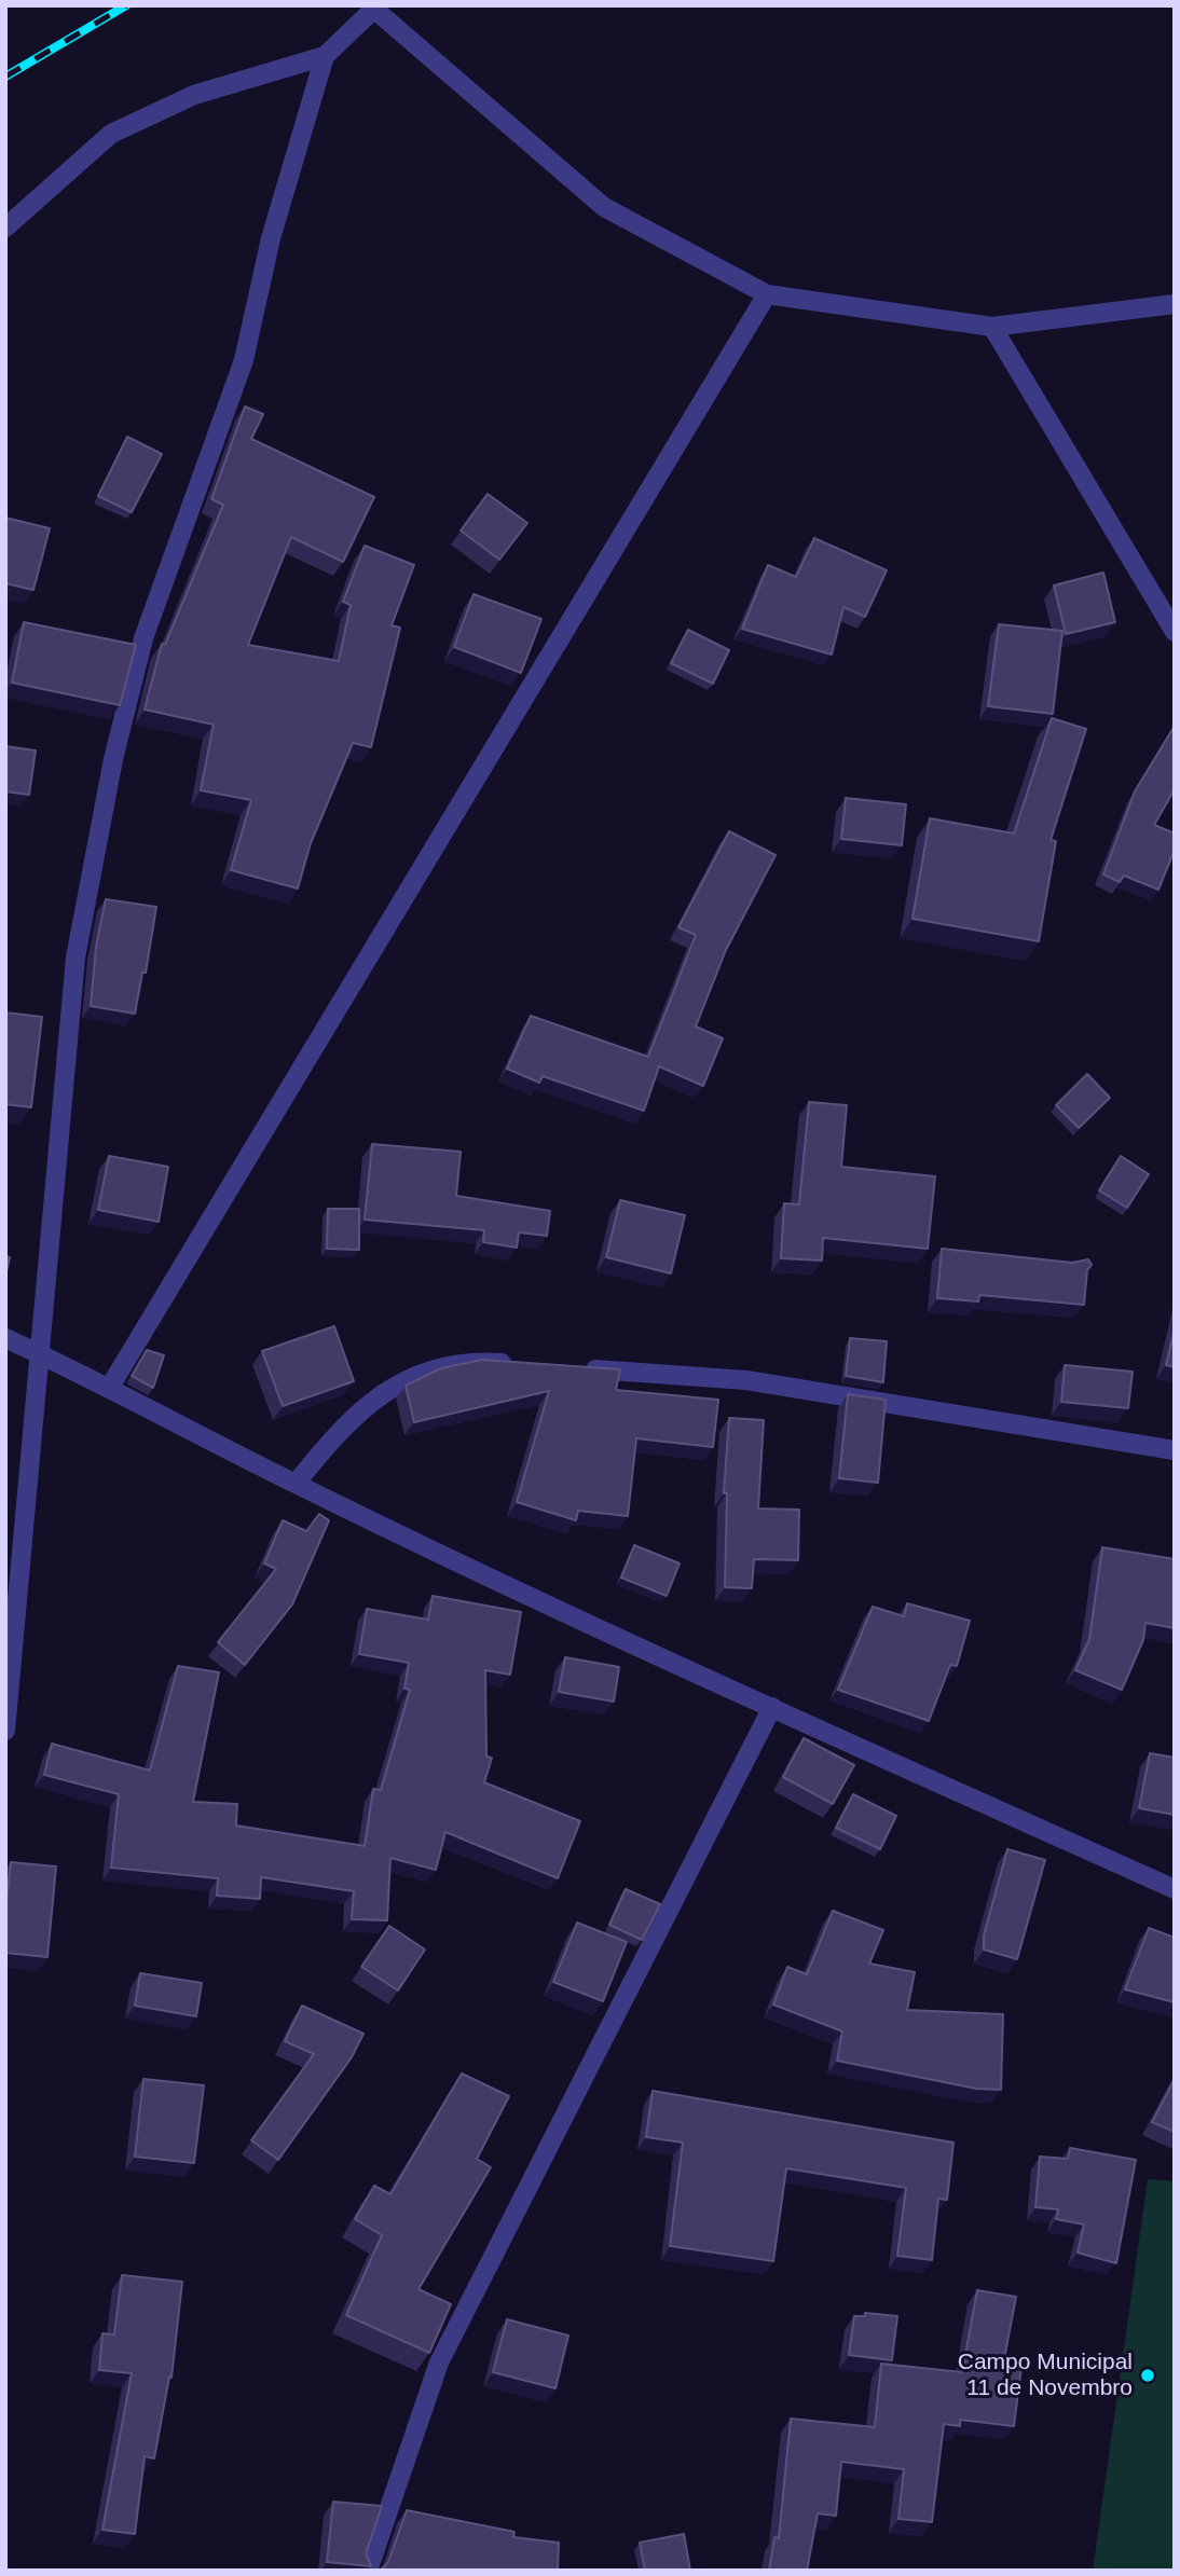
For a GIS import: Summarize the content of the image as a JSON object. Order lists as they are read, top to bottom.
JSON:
{
  "places": ["Campo Municipal 11 de Novembro"]
}
